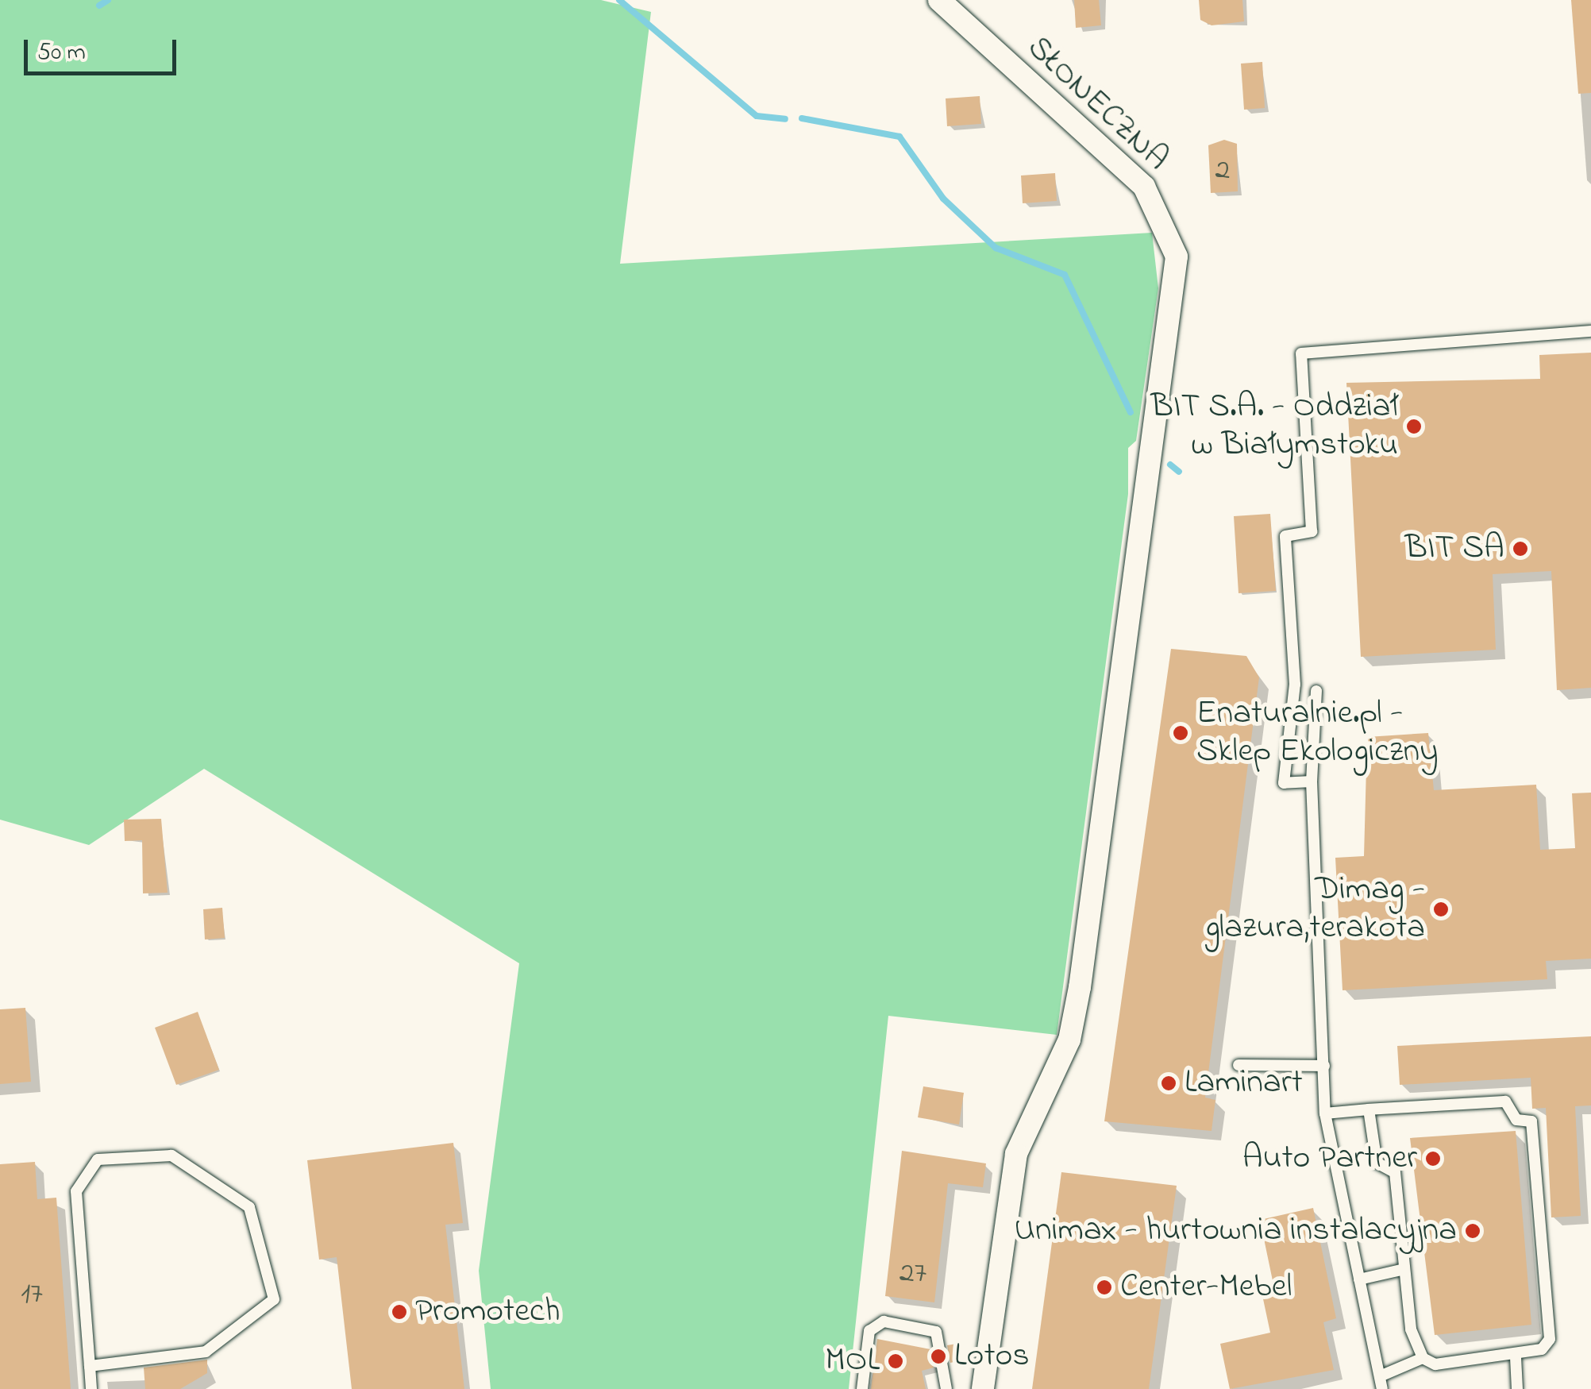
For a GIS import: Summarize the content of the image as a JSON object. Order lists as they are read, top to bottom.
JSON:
{
  "streets": {
    "street": ["SŁONECZNA"]
  },
  "places": [
    "BIT S.A. - Oddział w Białymstoku",
    "BIT SA",
    "Enaturalnie.pl - Sklep Ekologiczny",
    "Dimag - glazura,terakota",
    "Laminart",
    "Auto Partner",
    "Unimax - hurtownia instalacyjna",
    "Center-Mebel",
    "Promotech",
    "Lotos",
    "MOL"
  ],
  "house_numbers": ["2", "27", "17"],
  "scale_bar": "50 m"
}
